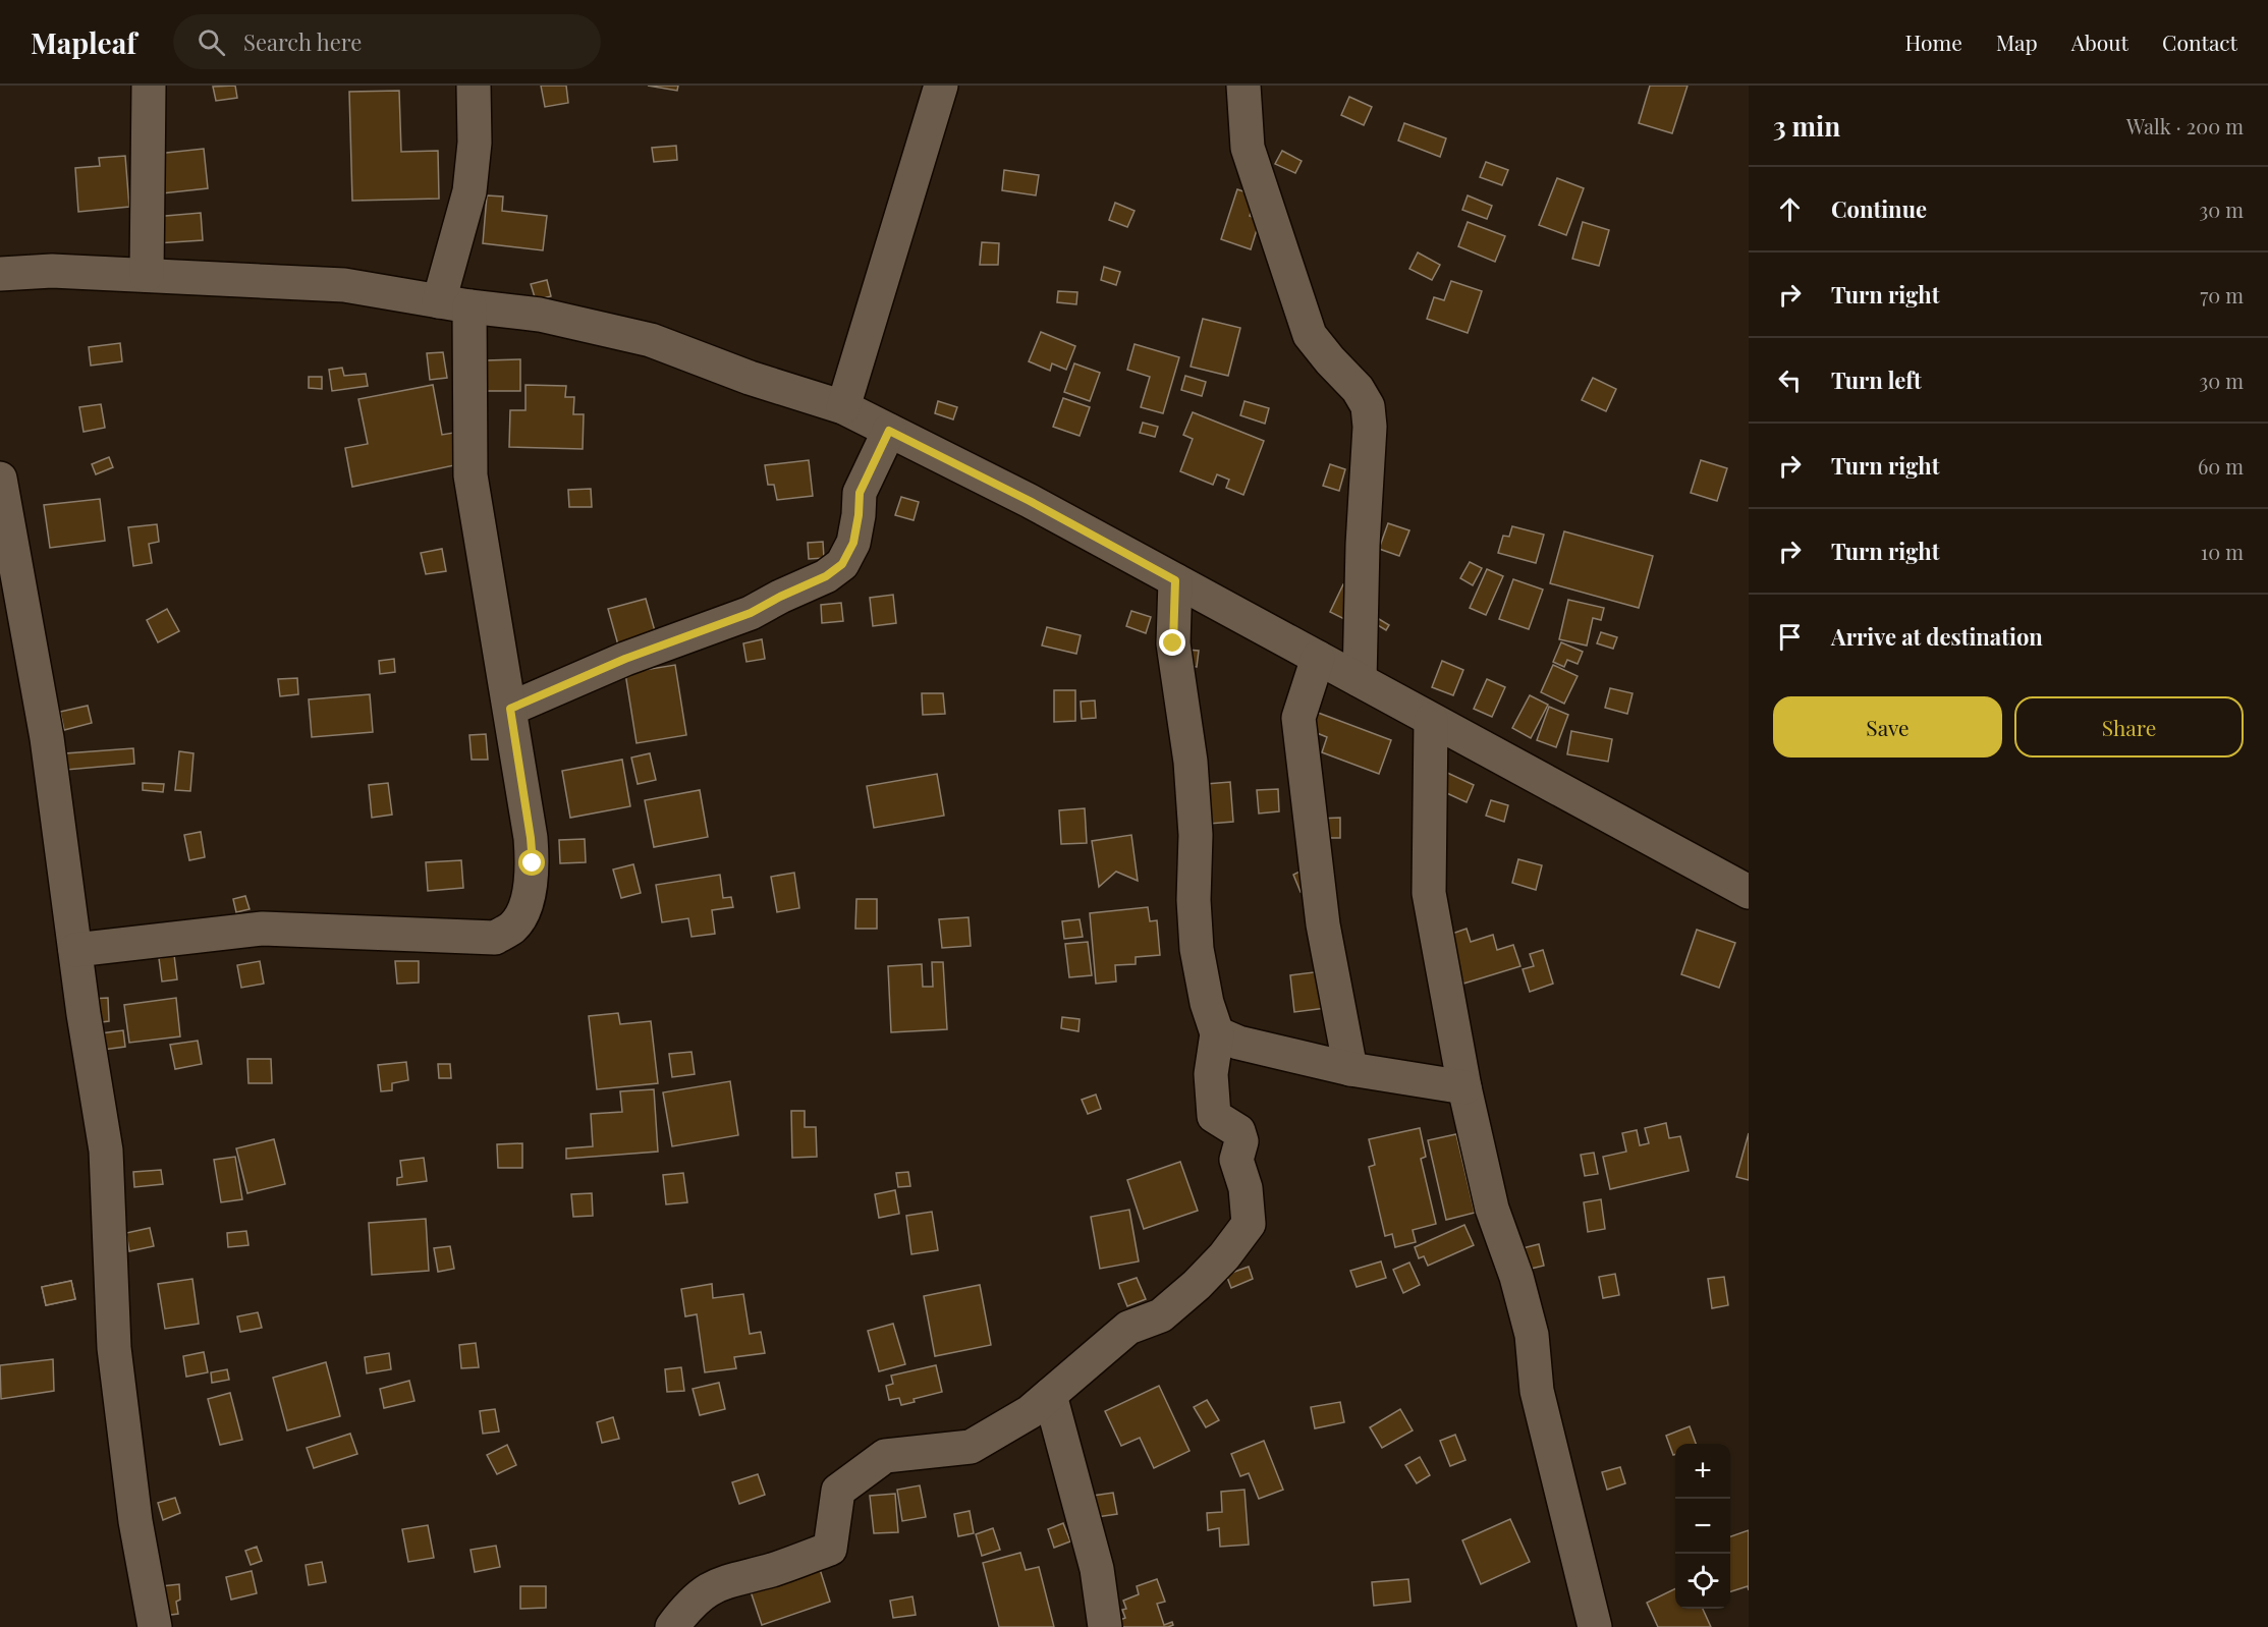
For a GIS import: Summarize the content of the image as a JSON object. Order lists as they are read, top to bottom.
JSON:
{
  "page": {
    "header": "Mapleaf",
    "search": "Search here",
    "nav": [
      "Home",
      "Map",
      "About",
      "Contact"
    ],
    "heading": ["3 min", "Walk · 200 m"],
    "list": [
      ["Continue", "30 m"],
      ["Turn right", "70 m"],
      ["Turn left", "30 m"],
      ["Turn right", "60 m"],
      ["Turn right", "10 m"],
      "Arrive at destination"
    ],
    "buttons": ["Save", "Share"],
    "map_buttons": ["+", "−"]
  }
}
